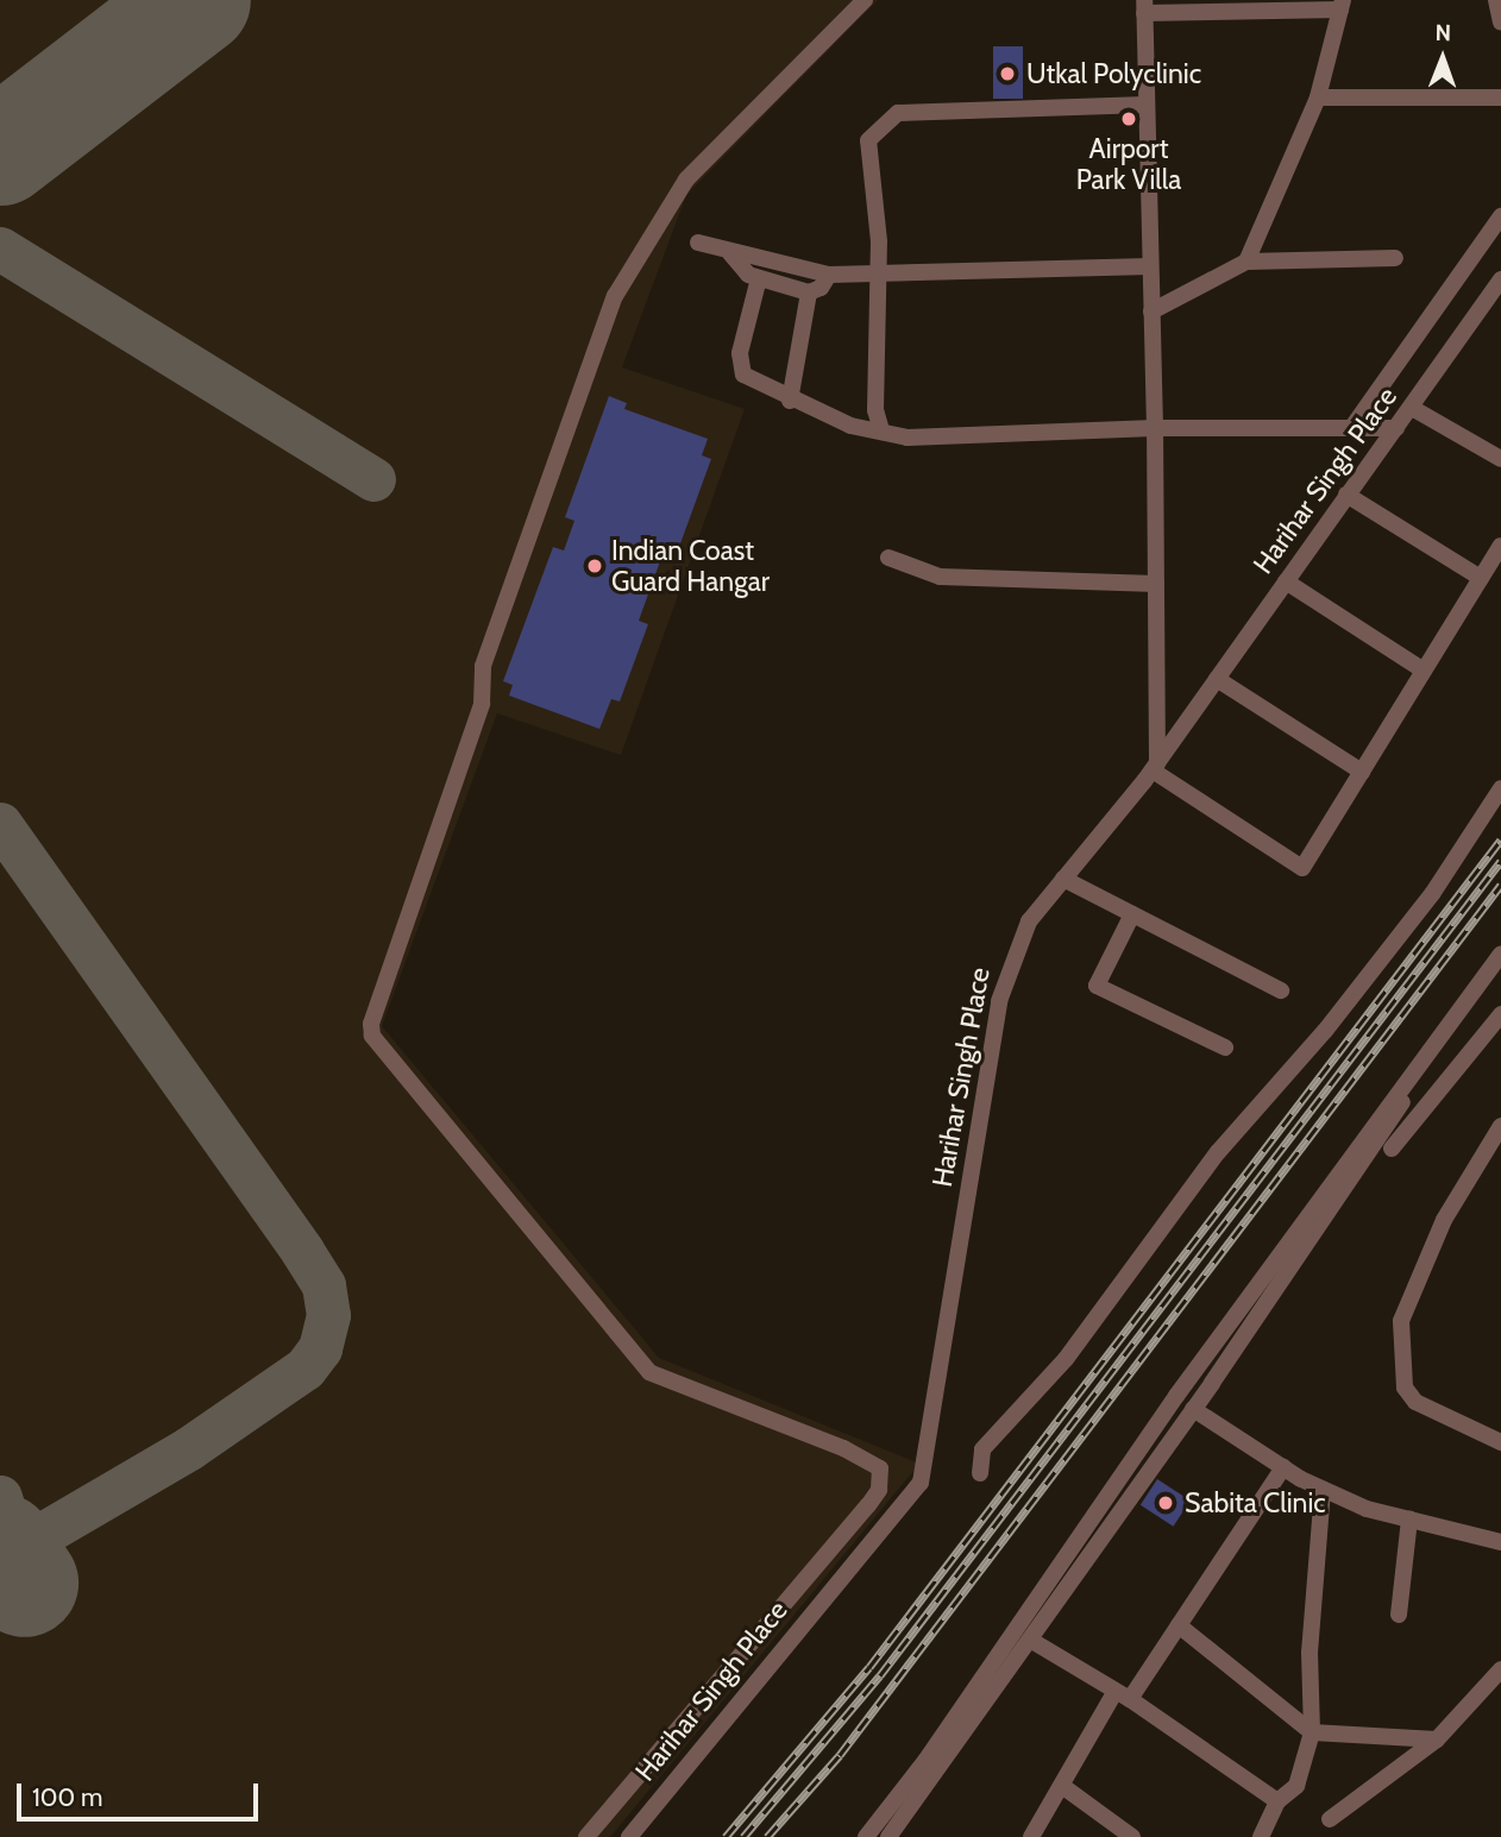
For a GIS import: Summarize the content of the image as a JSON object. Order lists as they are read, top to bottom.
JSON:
{
  "streets": {
    "street": ["Harihar Singh Place"]
  },
  "places": [
    "Utkal Polyclinic",
    "Airport Park Villa",
    "Indian Coast Guard Hangar",
    "Sabita Clinic"
  ],
  "scale_bar": "100 m",
  "north": "top"
}
